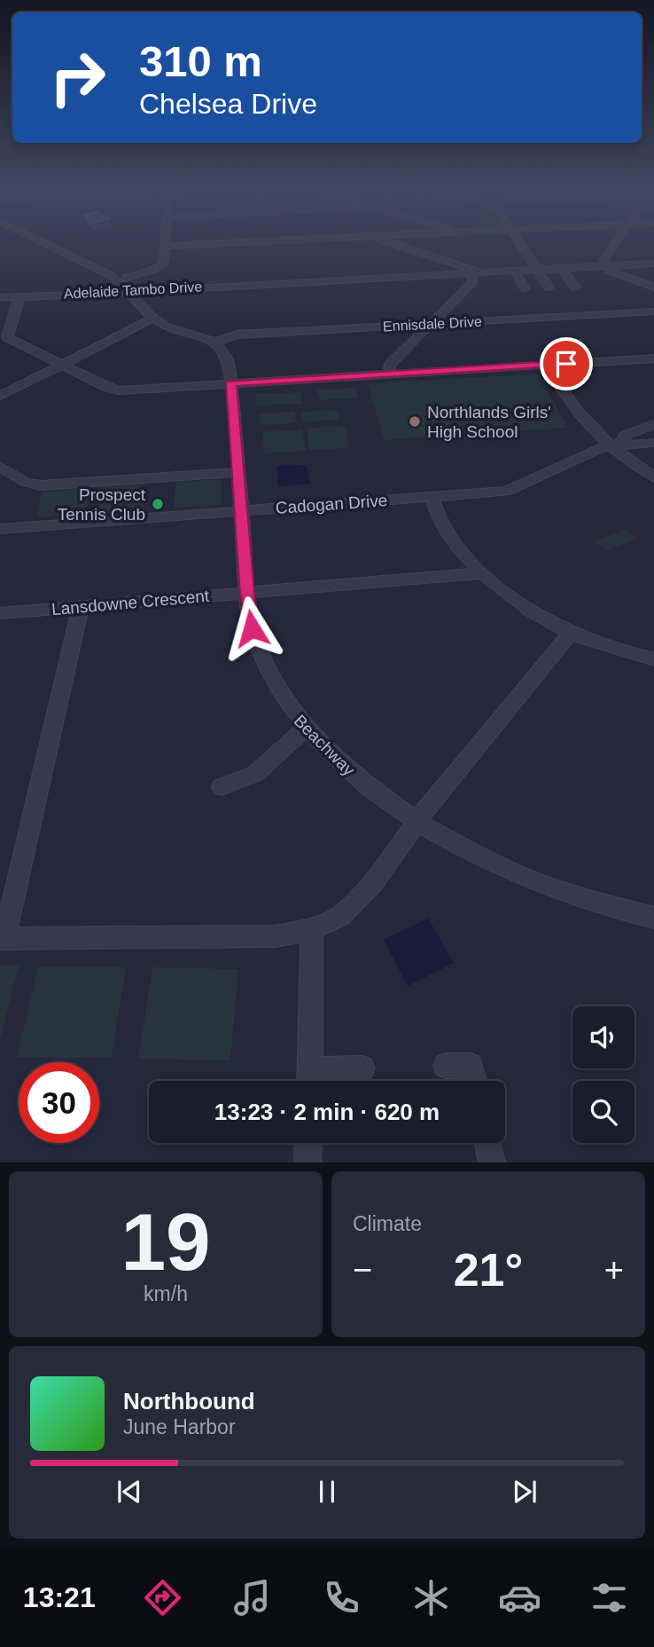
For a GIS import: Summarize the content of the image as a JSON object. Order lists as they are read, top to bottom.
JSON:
{
  "streets": {
    "street": [
      "Adelaide Tambo Drive",
      "Ennisdale Drive",
      "Cadogan Drive",
      "Lansdowne Crescent",
      "Beachway"
    ]
  },
  "crossings": [
    ["Ennisdale Drive", "Beachway"],
    ["Cadogan Drive", "Beachway"],
    ["Lansdowne Crescent", "Beachway"]
  ],
  "places": ["Northlands Girls' High School", "Prospect Tennis Club"],
  "page": {
    "turn": ["310 m", "Chelsea Drive"],
    "limit": "30",
    "trip": "13:23 · 2 min · 620 m",
    "tile": [
      ["19", "km/h"],
      "Climate"
    ],
    "heat": ["−", "21°", "+"],
    "song": ["Northbound", "June Harbor"],
    "tabs": "13:21"
  }
}
